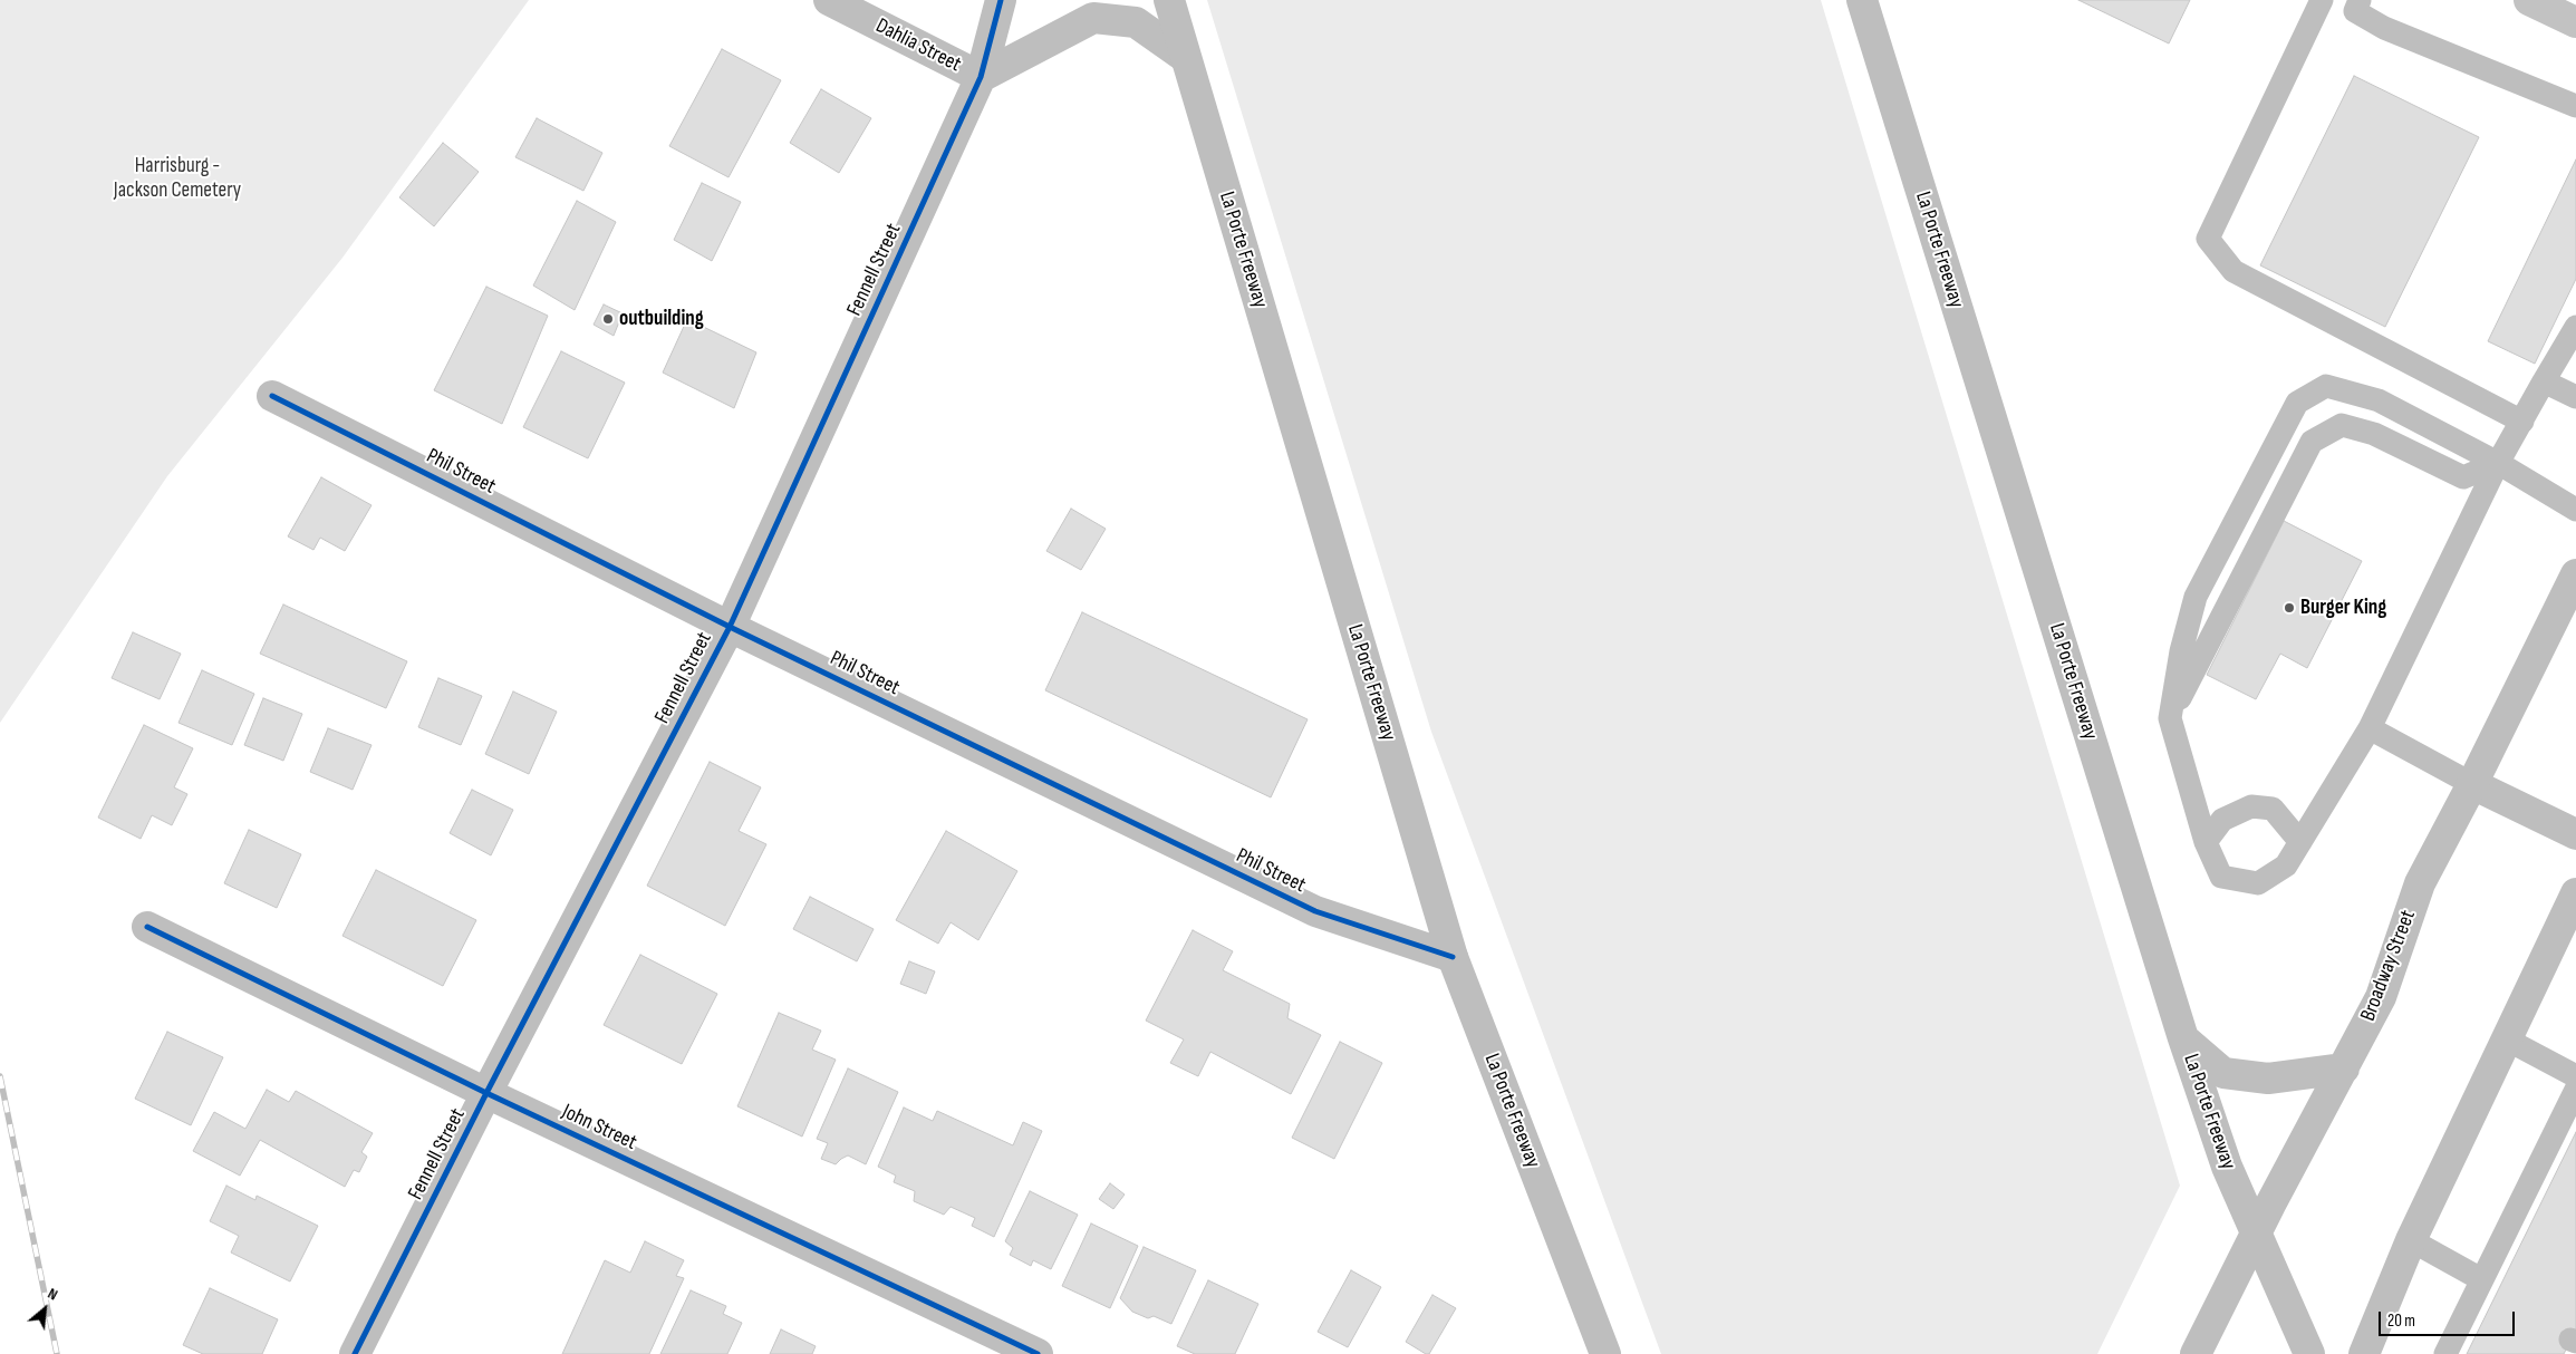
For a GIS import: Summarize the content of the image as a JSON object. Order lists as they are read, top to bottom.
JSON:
{
  "streets": {
    "main road": [
      "Dahlia Street",
      "La Porte Freeway",
      "Fennell Street",
      "Phil Street",
      "Broadway Street",
      "John Street"
    ]
  },
  "crossings": [
    ["Dahlia Street", "La Porte Freeway"],
    ["Dahlia Street", "Fennell Street"],
    ["La Porte Freeway", "Phil Street"],
    ["La Porte Freeway", "Broadway Street"],
    ["Fennell Street", "Phil Street"],
    ["Fennell Street", "John Street"]
  ],
  "parks": ["Harrisburg - Jackson Cemetery"],
  "places": ["outbuilding", "Burger King"],
  "scale_bar": "20 m",
  "north": "top right"
}
